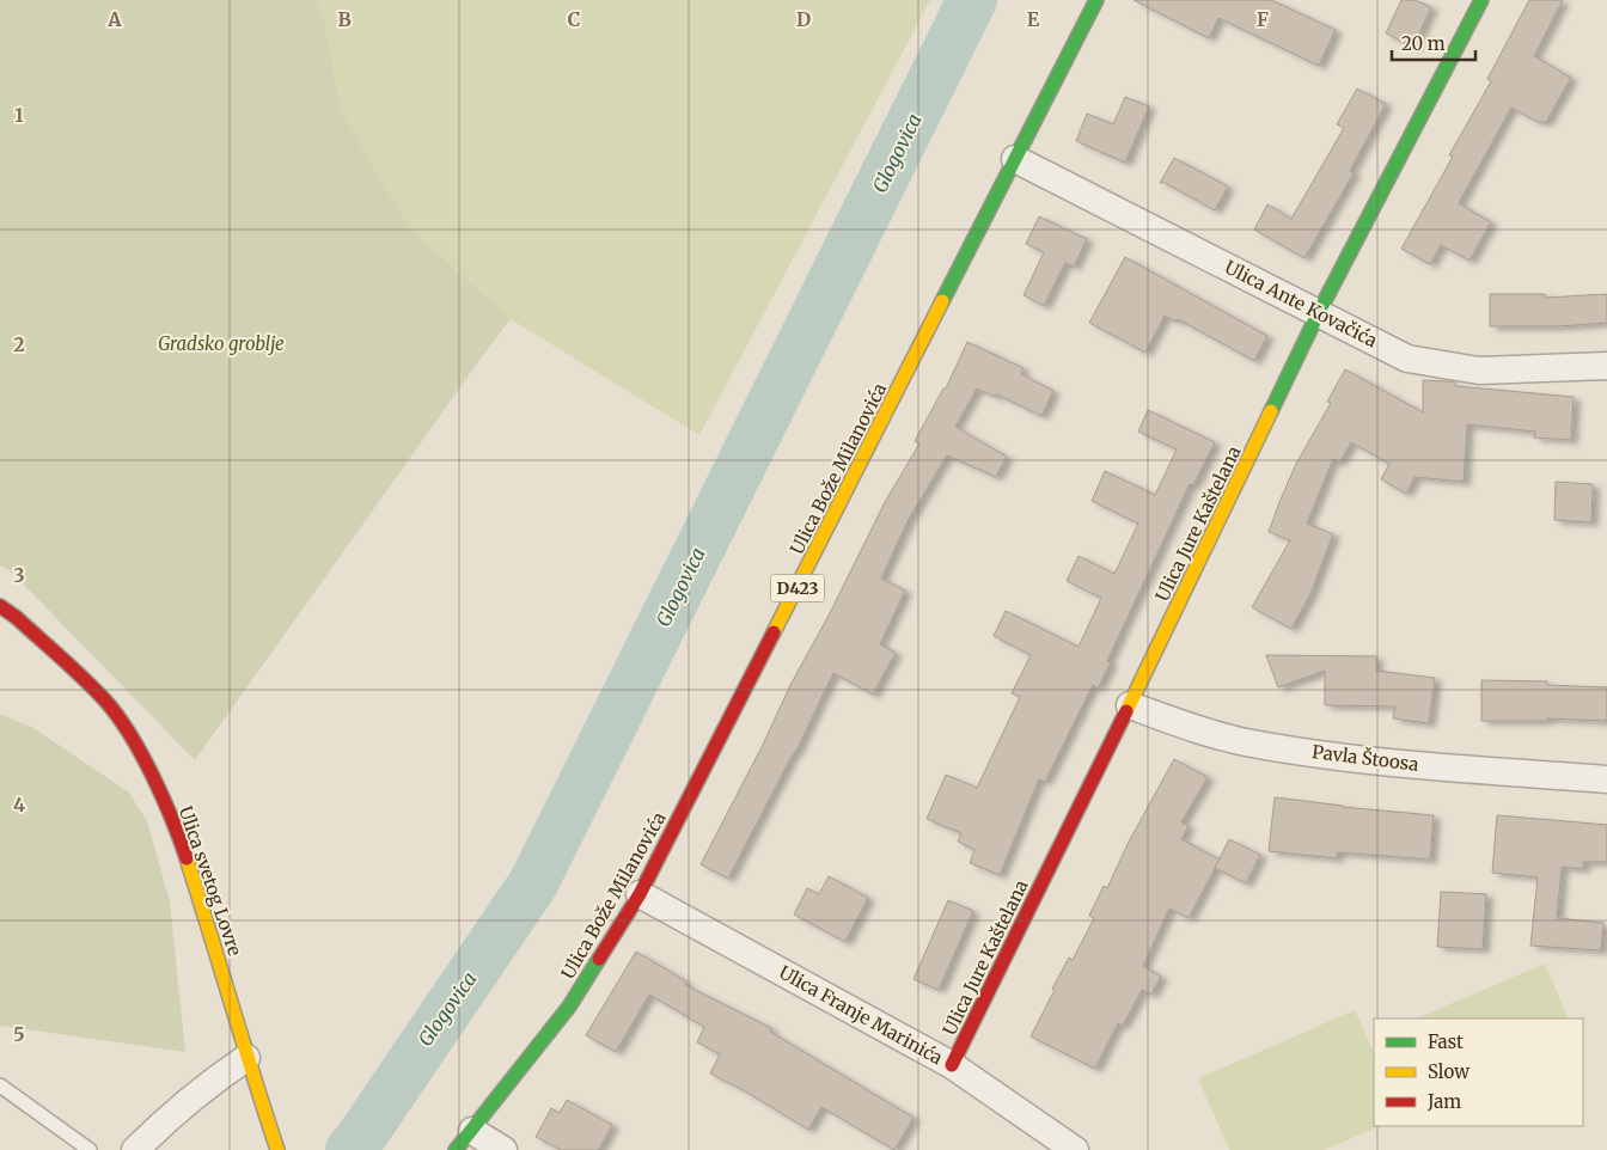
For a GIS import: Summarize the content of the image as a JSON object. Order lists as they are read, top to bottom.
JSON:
{
  "streets": {
    "street": [
      "Ulica Ante Kovačića",
      "Ulica Bože Milanovića",
      "Ulica Jure Kaštelana",
      "D423",
      "Pavla Štoosa",
      "Ulica svetog Lovre",
      "Ulica Franje Marinića"
    ]
  },
  "crossings": [
    ["Ulica Ante Kovačića", "Ulica Bože Milanovića"],
    ["Ulica Ante Kovačića", "Ulica Jure Kaštelana"],
    ["Ulica Bože Milanovića", "Ulica Franje Marinića"],
    ["Ulica Jure Kaštelana", "Pavla Štoosa"],
    ["Ulica Jure Kaštelana", "Ulica Franje Marinića"]
  ],
  "water": ["Glogovica"],
  "parks": ["Gradsko groblje"],
  "legend": ["Fast", "Slow", "Jam"],
  "scale_bar": "20 m",
  "grid": {
    "columns": [
      "A",
      "B",
      "C",
      "D",
      "E",
      "F"
    ],
    "rows": [
      "1",
      "2",
      "3",
      "4",
      "5"
    ]
  }
}
